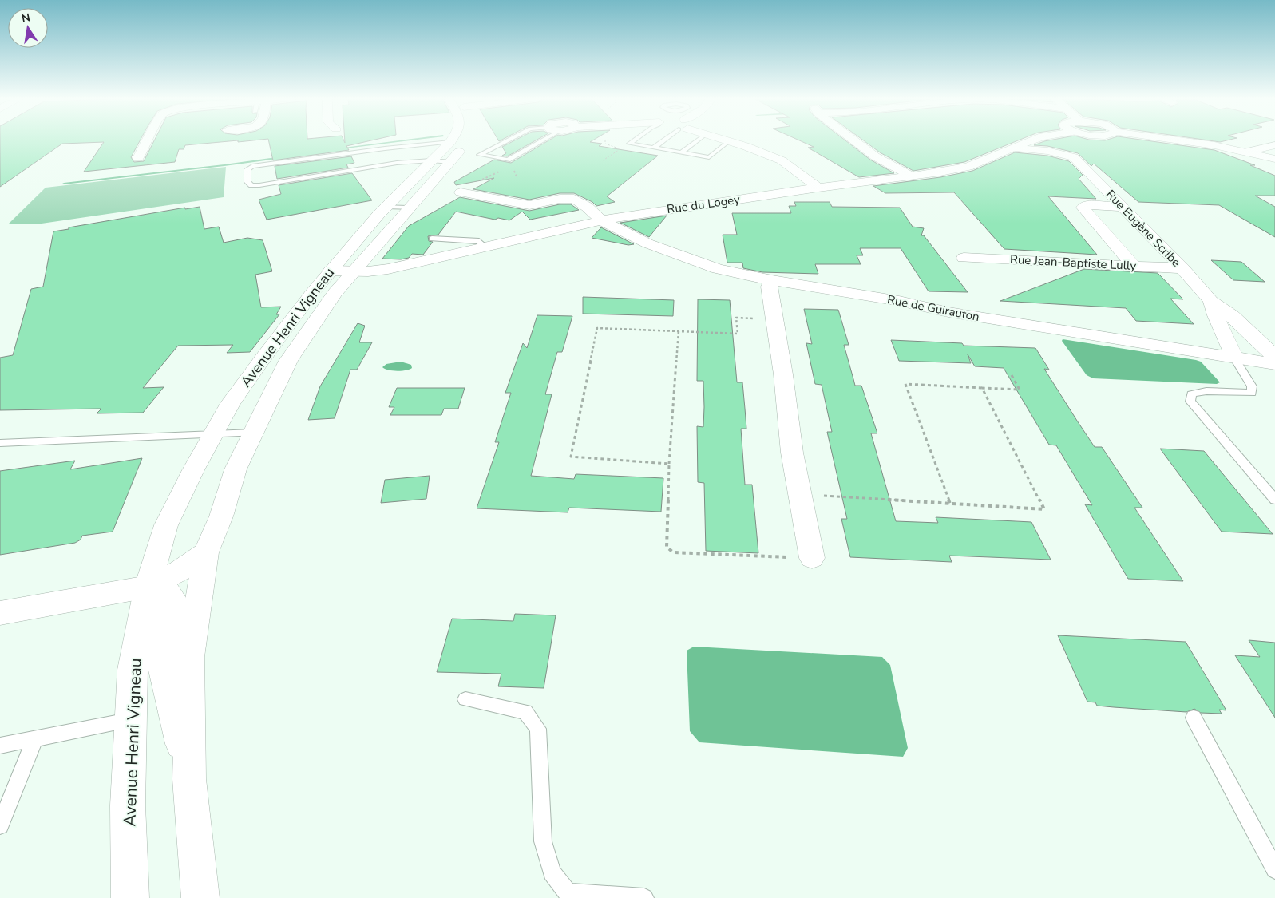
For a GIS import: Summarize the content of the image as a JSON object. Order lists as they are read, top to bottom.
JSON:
{
  "streets": {
    "street": [
      "Rue du Logey",
      "Rue Eugène Scribe",
      "Rue Jean-Baptiste Lully",
      "Rue de Guirauton",
      "Avenue Henri Vigneau"
    ]
  },
  "crossings": [
    ["Rue du Logey", "Rue de Guirauton"],
    ["Rue du Logey", "Avenue Henri Vigneau"],
    ["Rue Eugène Scribe", "Rue Jean-Baptiste Lully"],
    ["Rue Eugène Scribe", "Rue de Guirauton"]
  ],
  "north": "top"
}
